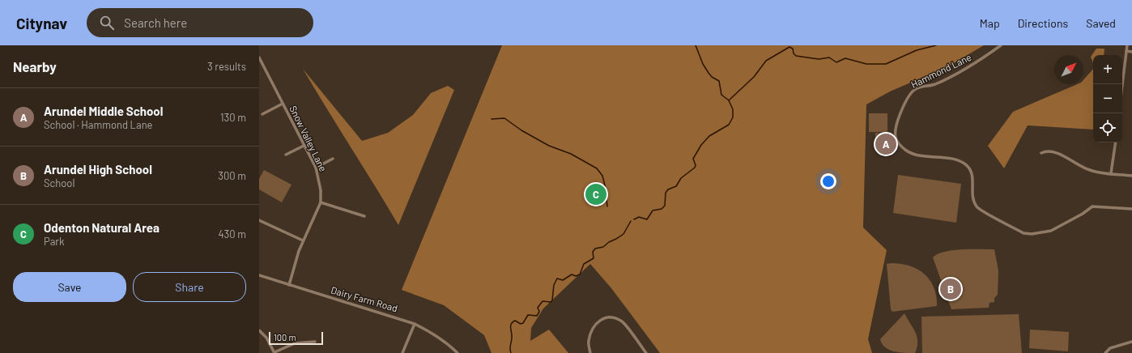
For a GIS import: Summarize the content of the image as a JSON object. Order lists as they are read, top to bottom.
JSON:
{
  "streets": {
    "street": ["Hammond Lane", "Snow Valley Lane", "Dairy Farm Road"]
  },
  "crossings": [
    ["Snow Valley Lane", "Dairy Farm Road"]
  ],
  "scale_bar": "100 m",
  "north": "top right",
  "page": {
    "header": "Citynav",
    "search": "Search here",
    "nav": ["Map", "Directions", "Saved"],
    "heading": ["Nearby", "3 results"],
    "map_buttons": ["+", "−"],
    "list": [
      {
        "mark": "A",
        "name": "Arundel Middle School",
        "note": "School · Hammond Lane",
        "value": "130 m"
      },
      {
        "mark": "B",
        "name": "Arundel High School",
        "note": "School",
        "value": "300 m"
      },
      {
        "mark": "C",
        "name": "Odenton Natural Area",
        "note": "Park",
        "value": "430 m"
      }
    ],
    "pins": ["A", "C", "B"],
    "buttons": ["Save", "Share"],
    "scale": "100 m"
  }
}
